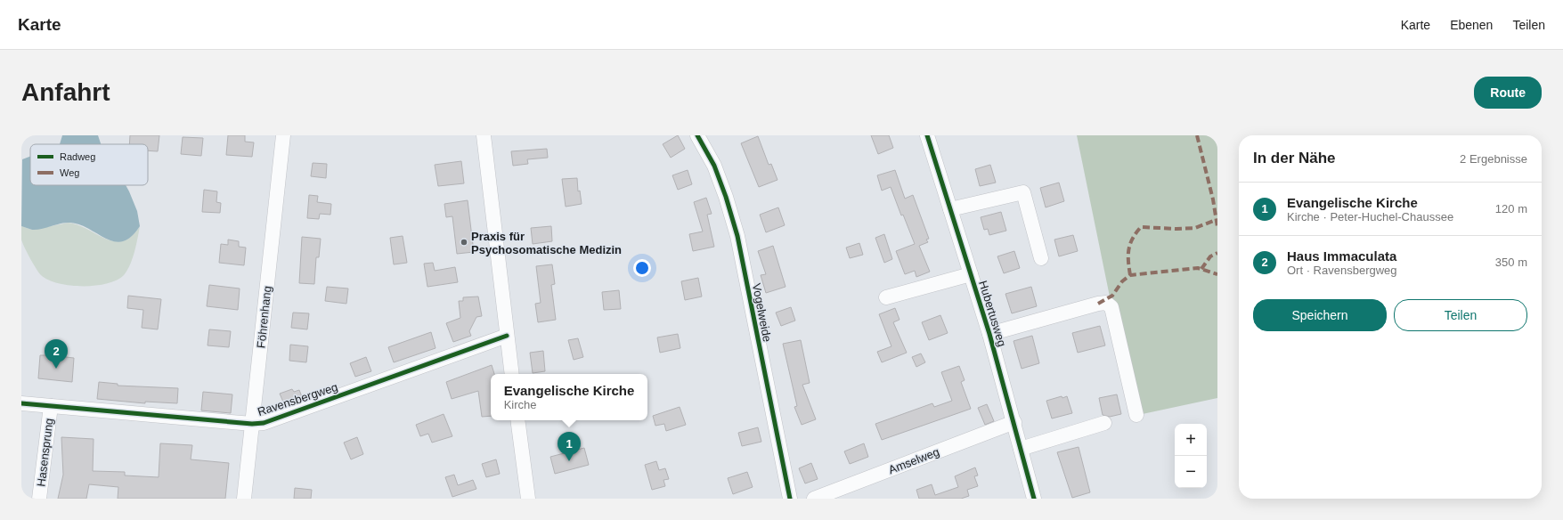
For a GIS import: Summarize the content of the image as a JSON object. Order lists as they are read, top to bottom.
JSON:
{
  "streets": {
    "street": [
      "Vogelweide",
      "Hubertusweg",
      "Föhrenhang",
      "Ravensbergweg",
      "Hasensprung",
      "Amselweg"
    ]
  },
  "crossings": [
    ["Hubertusweg", "Amselweg"],
    ["Föhrenhang", "Ravensbergweg"],
    ["Ravensbergweg", "Hasensprung"]
  ],
  "places": ["Praxis für Psychosomatische Medizin"],
  "legend": ["Radweg", "Weg"],
  "page": {
    "header": "Karte",
    "nav": ["Karte", "Ebenen", "Teilen"],
    "buttons": [
      "Route",
      ["Speichern", "Teilen"]
    ],
    "title": "Anfahrt",
    "heading": ["In der Nähe", "2 Ergebnisse"],
    "list": [
      {
        "mark": "1",
        "name": "Evangelische Kirche",
        "note": "Kirche · Peter-Huchel-Chaussee",
        "value": "120 m"
      },
      {
        "mark": "2",
        "name": "Haus Immaculata",
        "note": "Ort · Ravensbergweg",
        "value": "350 m"
      }
    ],
    "pins": ["2", "1"],
    "popup": ["Evangelische Kirche", "Kirche"],
    "map_buttons": ["+", "−"]
  }
}
